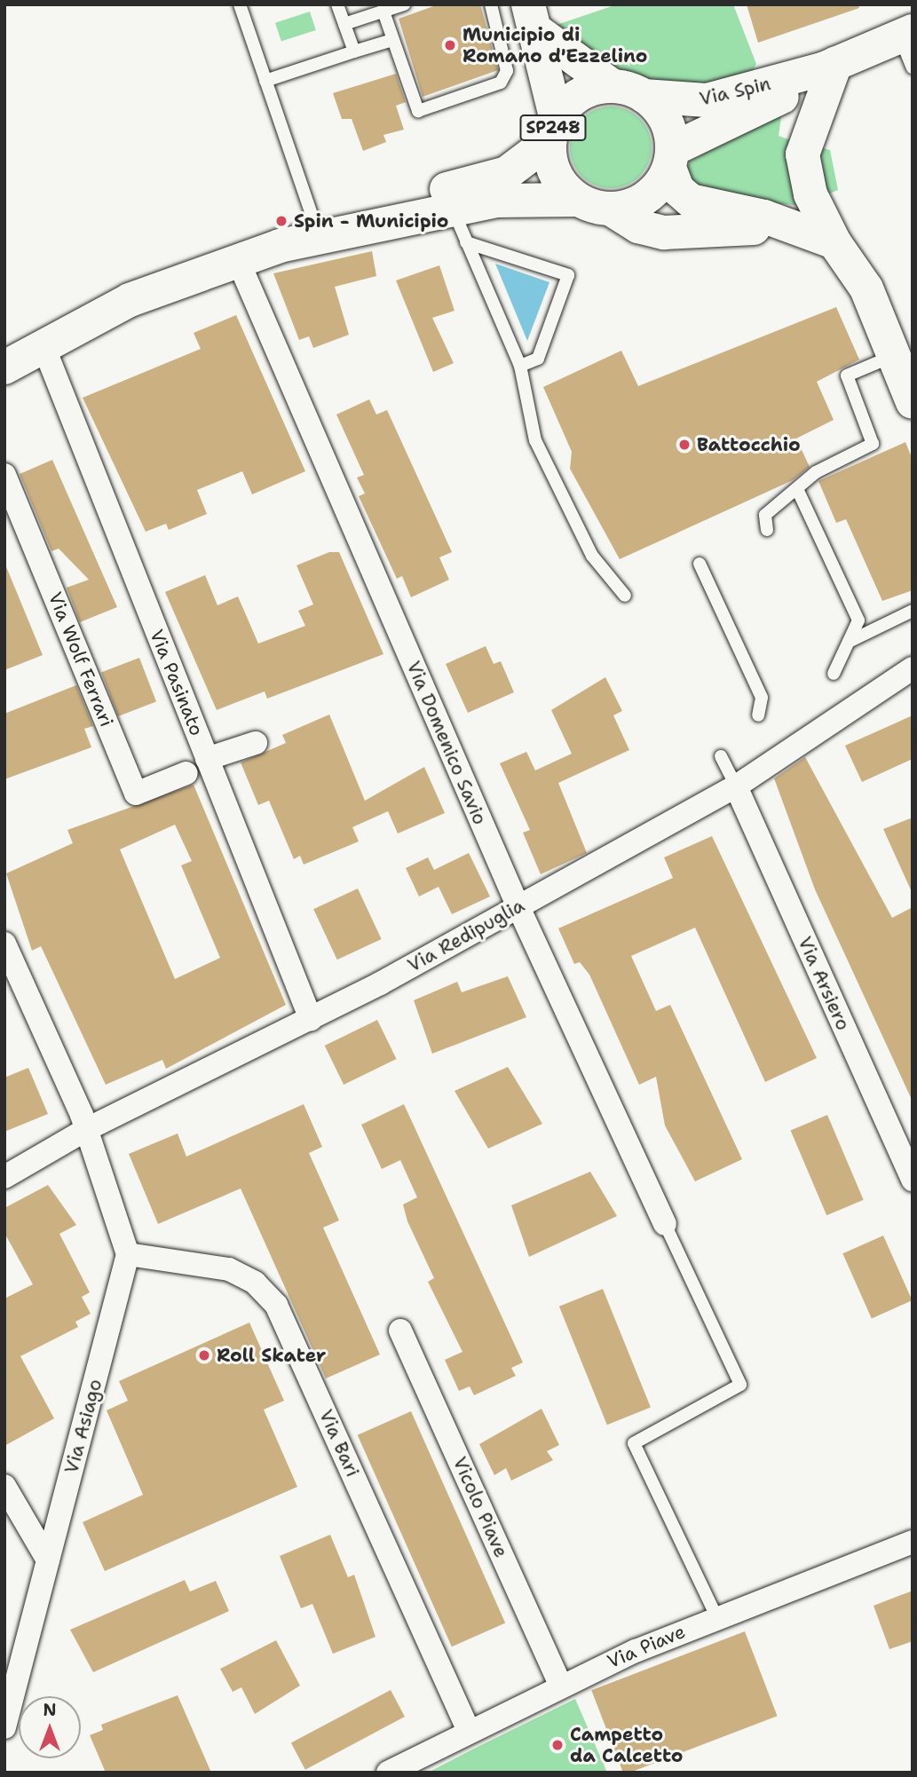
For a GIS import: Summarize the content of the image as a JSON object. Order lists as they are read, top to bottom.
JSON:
{
  "streets": {
    "main road": ["Via Spin", "SP248"],
    "street": [
      "Via Wolf Ferrari",
      "Via Pasinato",
      "Via Domenico Savio",
      "Via Redipuglia",
      "Via Arsiero",
      "Via Asiago",
      "Via Bari",
      "Vicolo Piave",
      "Via Piave"
    ]
  },
  "crossings": [
    ["Via Spin", "SP248"],
    ["SP248", "Via Pasinato"],
    ["SP248", "Via Domenico Savio"],
    ["Via Pasinato", "Via Redipuglia"],
    ["Via Domenico Savio", "Via Redipuglia"],
    ["Via Redipuglia", "Via Arsiero"],
    ["Via Asiago", "Via Bari"],
    ["Via Bari", "Via Piave"],
    ["Vicolo Piave", "Via Piave"]
  ],
  "places": [
    "Municipio di Romano d'Ezzelino",
    "Spin - Municipio",
    "Battocchio",
    "Roll Skater",
    "Campetto da Calcetto"
  ],
  "north": "top"
}
